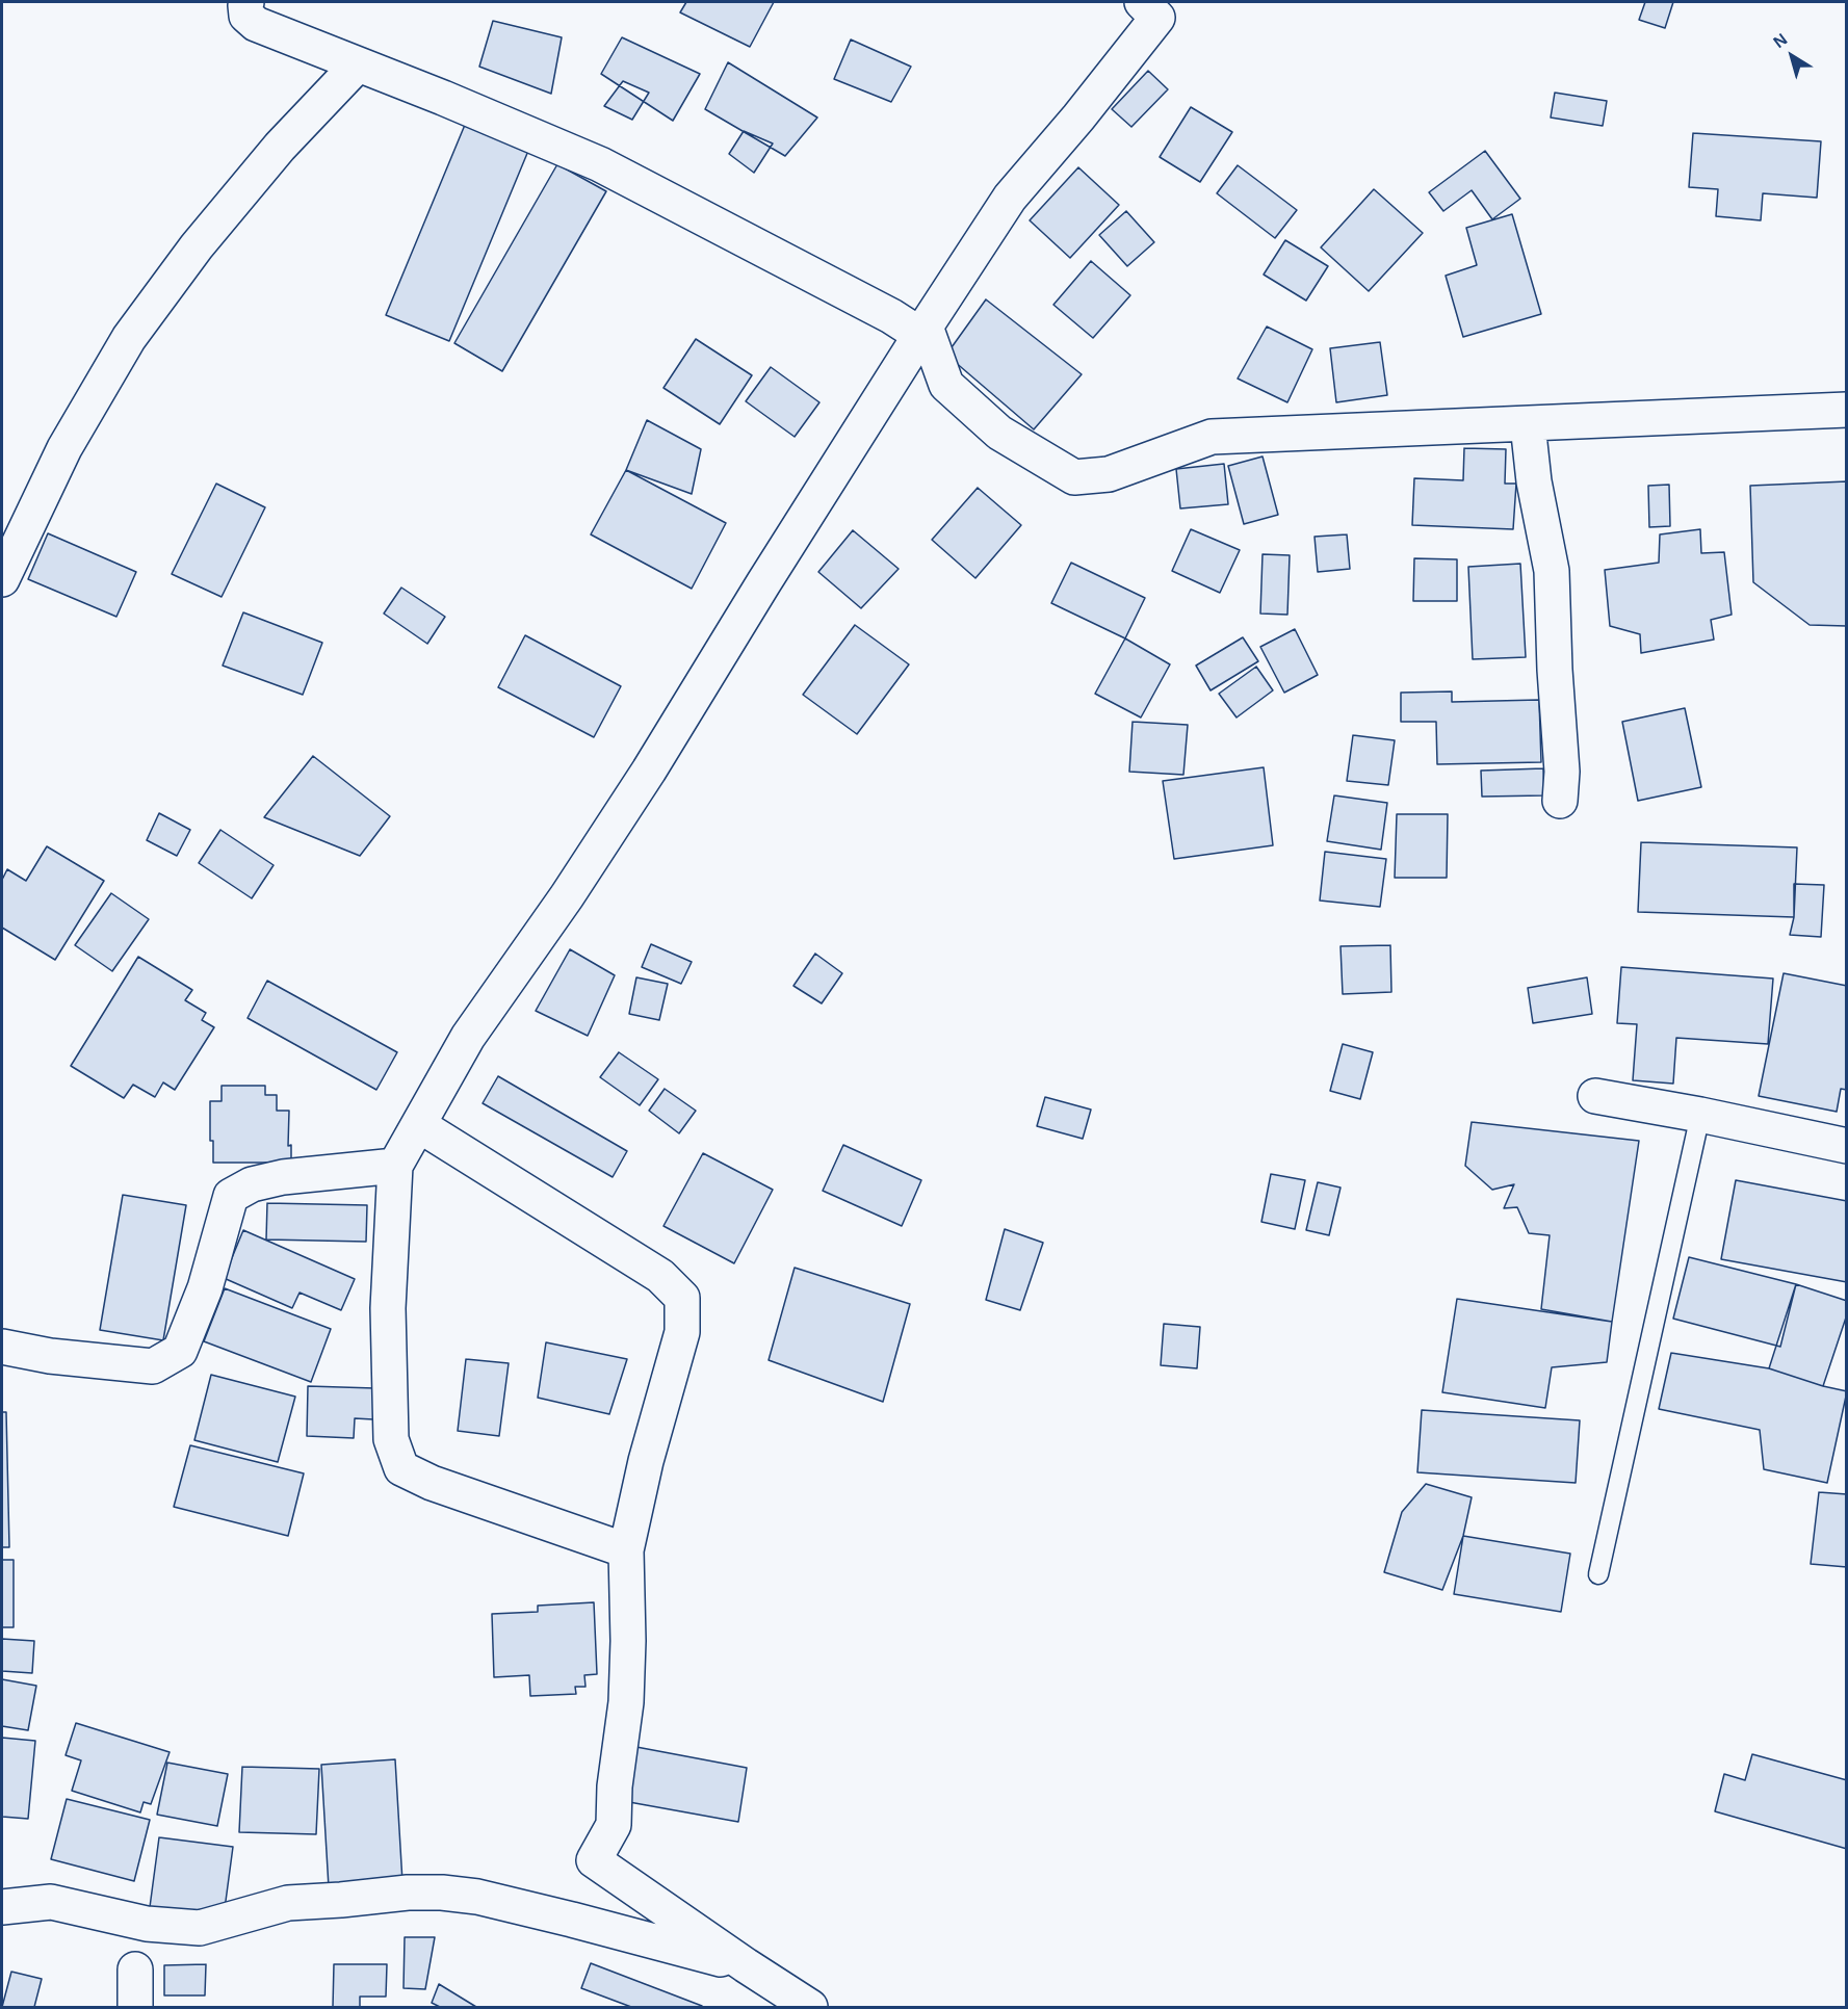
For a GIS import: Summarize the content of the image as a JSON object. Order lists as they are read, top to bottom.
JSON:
{
  "north": "top left"
}
